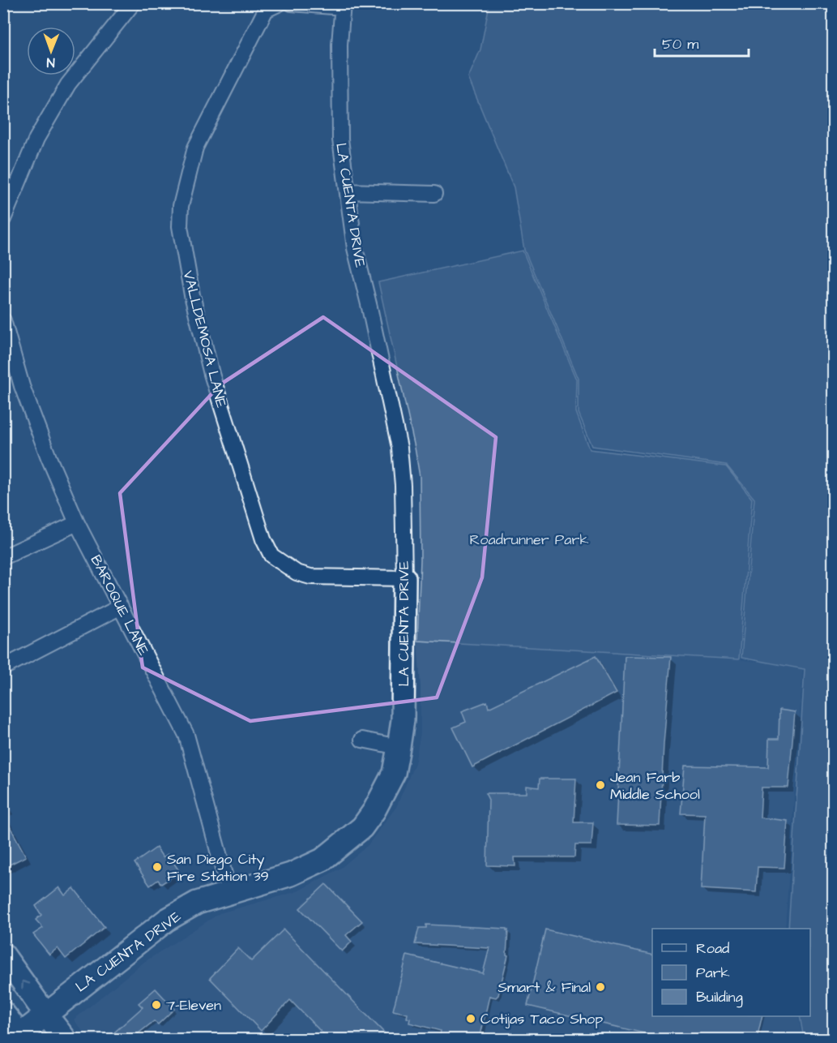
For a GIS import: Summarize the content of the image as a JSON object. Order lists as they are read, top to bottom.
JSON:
{
  "streets": {
    "street": ["LA CUENTA DRIVE", "VALLDEMOSA LANE", "BAROQUE LANE"]
  },
  "crossings": [
    ["LA CUENTA DRIVE", "VALLDEMOSA LANE"],
    ["LA CUENTA DRIVE", "BAROQUE LANE"]
  ],
  "parks": ["Roadrunner Park"],
  "places": [
    "Jean Farb Middle School",
    "San Diego City Fire Station 39",
    "Smart & Final",
    "7-Eleven",
    "Cotijas Taco Shop"
  ],
  "legend": ["Road", "Park", "Building"],
  "scale_bar": "50 m",
  "north": "bottom"
}
